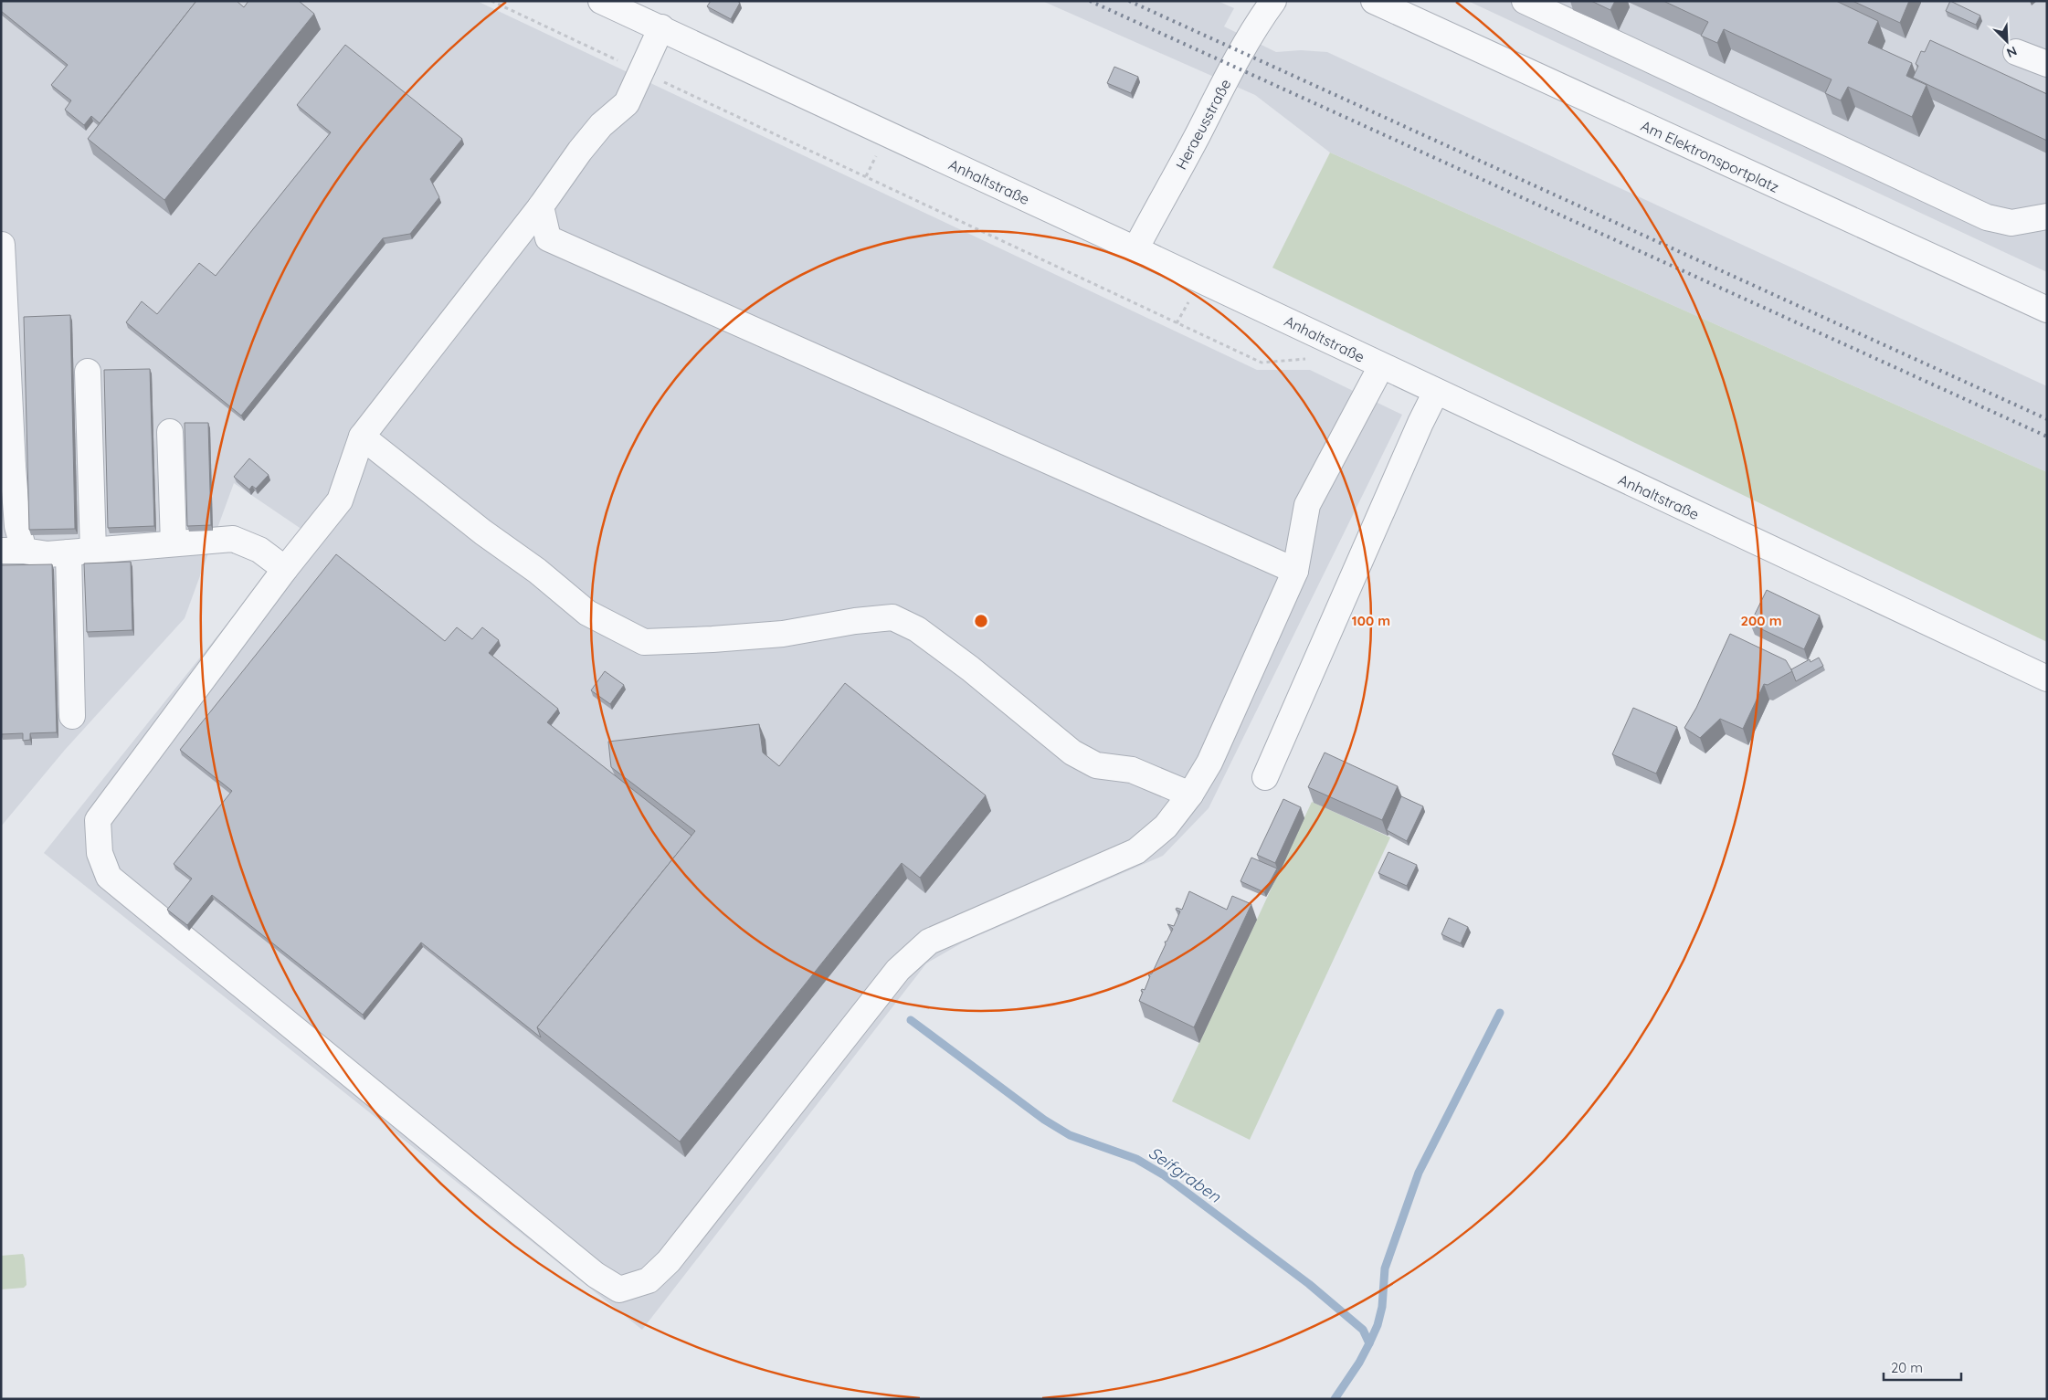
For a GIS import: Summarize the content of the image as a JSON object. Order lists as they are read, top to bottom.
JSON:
{
  "streets": {
    "street": ["Heraeusstraße", "Am Elektronsportplatz", "Anhaltstraße"]
  },
  "crossings": [
    ["Heraeusstraße", "Anhaltstraße"]
  ],
  "water": ["Seifgraben"],
  "scale_bar": "20 m",
  "north": "bottom right",
  "rings": ["100 m", "200 m"]
}
